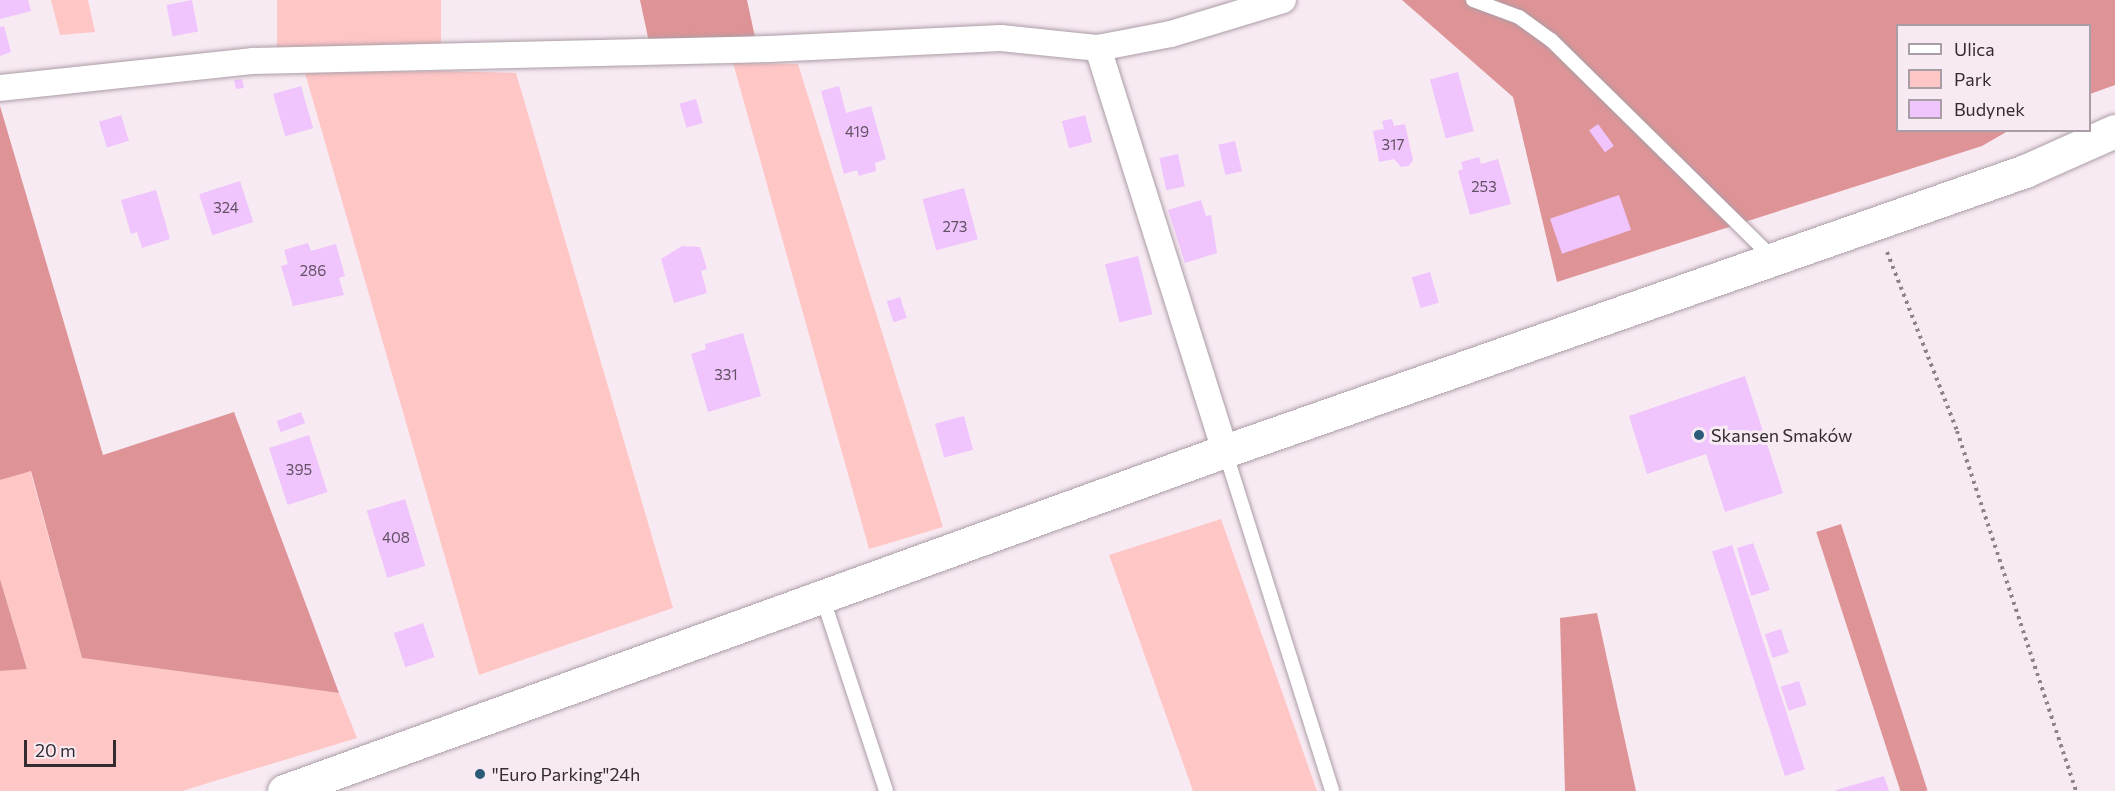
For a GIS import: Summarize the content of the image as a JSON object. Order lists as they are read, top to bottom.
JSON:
{
  "places": ["Skansen Smaków", "\"Euro Parking\"24h"],
  "house_numbers": [
    "419",
    "317",
    "253",
    "324",
    "273",
    "286",
    "331",
    "395",
    "408"
  ],
  "legend": ["Ulica", "Park", "Budynek"],
  "scale_bar": "20 m"
}
